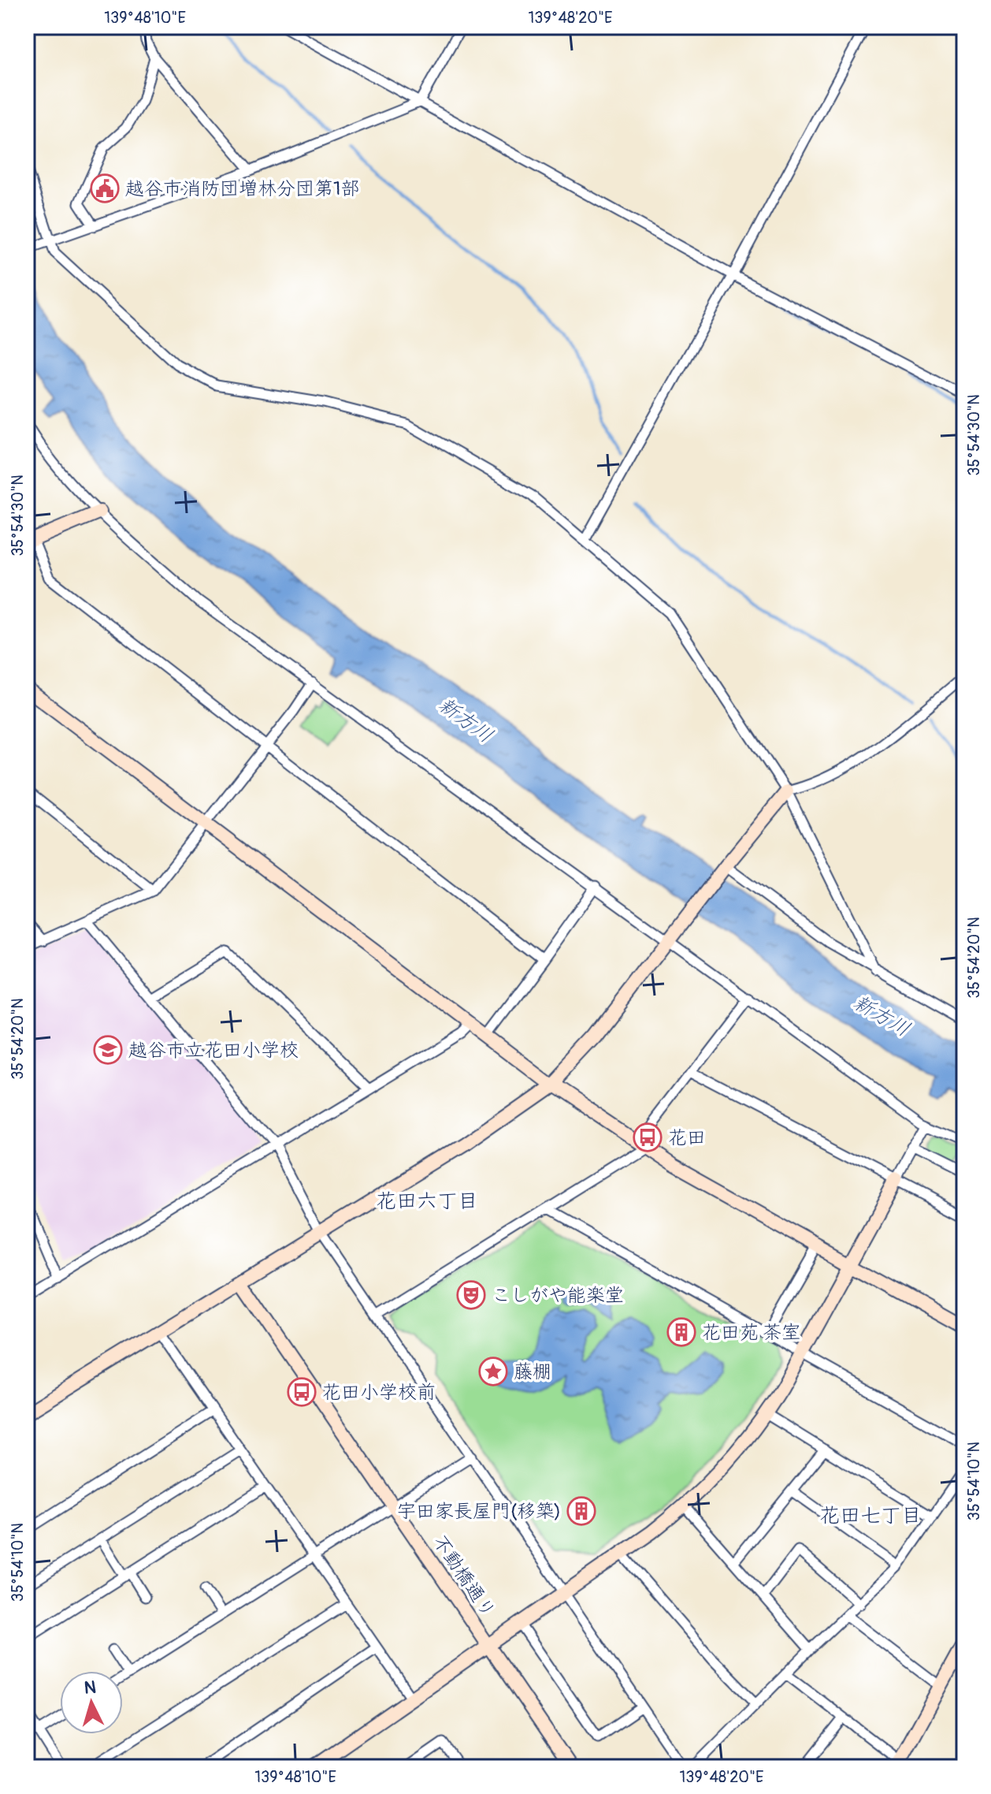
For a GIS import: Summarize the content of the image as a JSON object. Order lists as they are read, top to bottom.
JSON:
{
  "streets": {
    "street": ["不動橋通り"]
  },
  "districts": ["花田六丁目", "花田七丁目"],
  "water": ["新方川"],
  "places": {
    "public building": ["越谷市消防団増林分団第1部"],
    "school or university": ["越谷市立花田小学校"],
    "bus stop": ["花田", "花田小学校前"],
    "theatre": ["こしがや能楽堂"],
    "building": ["花田苑 茶室", "宇田家長屋門(移築)"],
    "place": ["藤棚"]
  },
  "north": "top",
  "coordinates": [
    "139°48'10\"E",
    "139°48'20\"E",
    "35°54'30\"N",
    "35°54'20\"N",
    "35°54'10\"N"
  ]
}
